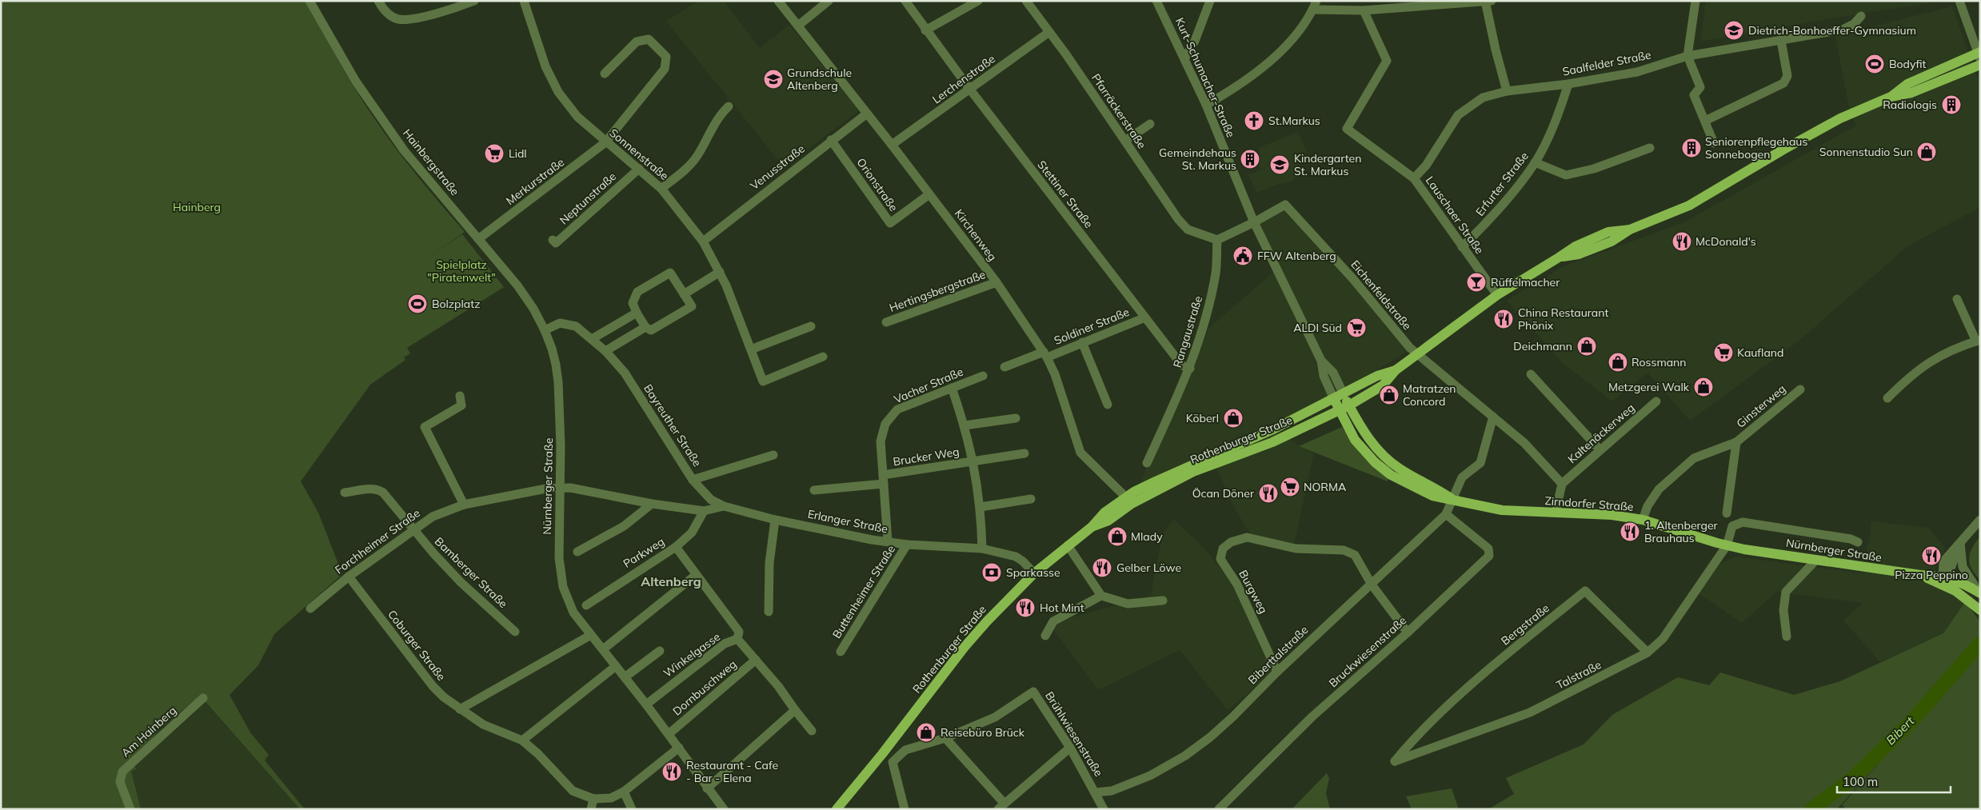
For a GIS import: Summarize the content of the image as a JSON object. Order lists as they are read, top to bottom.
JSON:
{
  "streets": {
    "main road": ["Rothenburger Straße", "Nürnberger Straße", "Zirndorfer Straße"],
    "street": [
      "Saalfelder Straße",
      "Kurt-Schumacher-Straße",
      "Lerchenstraße",
      "Pfarräckerstraße",
      "Sonnenstraße",
      "Hainbergstraße",
      "Venusstraße",
      "Merkurstraße",
      "Erfurter Straße",
      "Orionstraße",
      "Stettiner Straße",
      "Neptunstraße",
      "Lauschaer Straße",
      "Kirchenweg",
      "Hertingsbergstraße",
      "Eichenfeldstraße",
      "Soldiner Straße",
      "Rangaustraße",
      "Vacher Straße",
      "Ginsterweg",
      "Bayreuther Straße",
      "Kaltenäckerweg",
      "Brucker Weg",
      "Erlanger Straße",
      "Forchheimer Straße",
      "Parkweg",
      "Bamberger Straße",
      "Buttenheimer Straße",
      "Burgweg",
      "Bergstraße",
      "Coburger Straße",
      "Bruckwiesenstraße",
      "Winkelgasse",
      "Biberttalstraße",
      "Talstraße",
      "Dornbuschweg",
      "Am Hainberg",
      "Brühlwiesenstraße"
    ]
  },
  "crossings": [
    ["Saalfelder Straße", "Erfurter Straße"],
    ["Saalfelder Straße", "Lauschaer Straße"],
    ["Kurt-Schumacher-Straße", "Eichenfeldstraße"],
    ["Kurt-Schumacher-Straße", "Rothenburger Straße"],
    ["Kurt-Schumacher-Straße", "Zirndorfer Straße"],
    ["Lerchenstraße", "Pfarräckerstraße"],
    ["Lerchenstraße", "Stettiner Straße"],
    ["Lerchenstraße", "Kirchenweg"],
    ["Pfarräckerstraße", "Rangaustraße"],
    ["Sonnenstraße", "Venusstraße"],
    ["Sonnenstraße", "Merkurstraße"],
    ["Sonnenstraße", "Neptunstraße"],
    ["Hainbergstraße", "Merkurstraße"],
    ["Hainbergstraße", "Bayreuther Straße"],
    ["Hainbergstraße", "Nürnberger Straße"],
    ["Venusstraße", "Orionstraße"],
    ["Venusstraße", "Kirchenweg"],
    ["Erfurter Straße", "Lauschaer Straße"],
    ["Orionstraße", "Kirchenweg"],
    ["Stettiner Straße", "Soldiner Straße"],
    ["Stettiner Straße", "Rangaustraße"],
    ["Lauschaer Straße", "Rothenburger Straße"],
    ["Kirchenweg", "Hertingsbergstraße"],
    ["Kirchenweg", "Soldiner Straße"],
    ["Kirchenweg", "Rothenburger Straße"],
    ["Eichenfeldstraße", "Kaltenäckerweg"],
    ["Eichenfeldstraße", "Rothenburger Straße"],
    ["Vacher Straße", "Brucker Weg"],
    ["Vacher Straße", "Erlanger Straße"],
    ["Ginsterweg", "Zirndorfer Straße"],
    ["Bayreuther Straße", "Nürnberger Straße"],
    ["Bayreuther Straße", "Erlanger Straße"],
    ["Rothenburger Straße", "Zirndorfer Straße"],
    ["Rothenburger Straße", "Erlanger Straße"],
    ["Nürnberger Straße", "Zirndorfer Straße"],
    ["Nürnberger Straße", "Erlanger Straße"],
    ["Nürnberger Straße", "Forchheimer Straße"],
    ["Nürnberger Straße", "Winkelgasse"],
    ["Nürnberger Straße", "Talstraße"],
    ["Nürnberger Straße", "Dornbuschweg"],
    ["Zirndorfer Straße", "Biberttalstraße"],
    ["Zirndorfer Straße", "Talstraße"],
    ["Erlanger Straße", "Forchheimer Straße"],
    ["Erlanger Straße", "Parkweg"],
    ["Erlanger Straße", "Buttenheimer Straße"],
    ["Forchheimer Straße", "Bamberger Straße"],
    ["Forchheimer Straße", "Coburger Straße"],
    ["Burgweg", "Biberttalstraße"],
    ["Bergstraße", "Talstraße"],
    ["Bruckwiesenstraße", "Biberttalstraße"],
    ["Winkelgasse", "Dornbuschweg"],
    ["Biberttalstraße", "Brühlwiesenstraße"]
  ],
  "districts": ["Altenberg"],
  "water": ["Bibert"],
  "parks": ["Hainberg", "Spielplatz \"Piratenwelt\""],
  "places": {
    "school or university": ["Dietrich-Bonhoeffer-Gymnasium", "Grundschule Altenberg", "Kindergarten St. Markus"],
    "sports": ["Bodyfit", "Bolzplatz"],
    "building": ["Radiologis", "Seniorenpflegehaus Sonnebogen", "Gemeindehaus St. Markus"],
    "church": ["St.Markus"],
    "shop": [
      "Sonnenstudio Sun",
      "Deichmann",
      "Rossmann",
      "Metzgerei Walk",
      "Matratzen Concord",
      "Köberl",
      "Mlady",
      "Reisebüro Brück"
    ],
    "supermarket": [
      "Lidl",
      "ALDI Süd",
      "Kaufland",
      "NORMA"
    ],
    "restaurant": [
      "McDonald's",
      "China Restaurant Phönix",
      "Öcan Döner",
      "1. Altenberger Brauhaus",
      "Pizza Peppino",
      "Gelber Löwe",
      "Hot Mint",
      "Restaurant - Cafe - Bar - Elena"
    ],
    "public building": ["FFW Altenberg"],
    "bar": ["Rüffelmacher"],
    "bank": ["Sparkasse"]
  },
  "scale_bar": "100 m"
}
